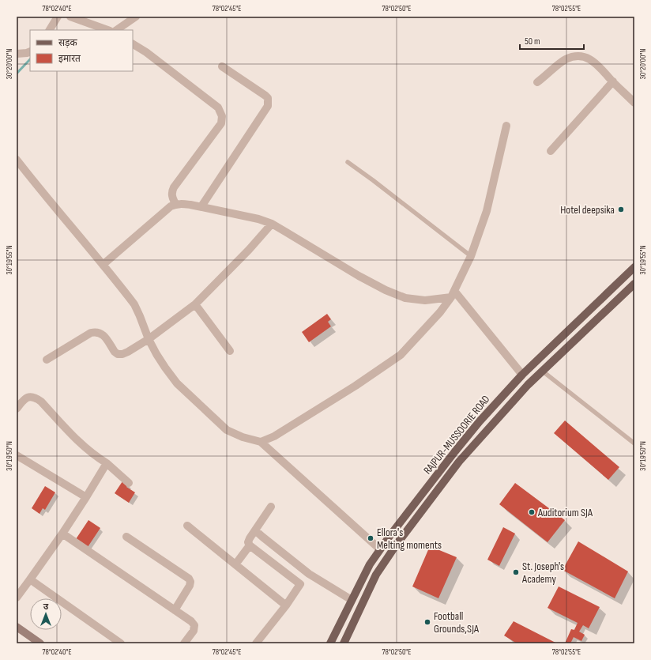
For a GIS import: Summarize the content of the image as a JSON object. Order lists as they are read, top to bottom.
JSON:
{
  "streets": {
    "main road": ["RAJPUR-MUSSOORIE ROAD"]
  },
  "places": [
    "Hotel deepsika",
    "Auditorium SJA",
    "Ellora's Melting moments",
    "St. Joseph's Academy",
    "Football Grounds,SJA"
  ],
  "legend": ["सड़क", "इमारत"],
  "scale_bar": "50 m",
  "north": "top",
  "coordinates": [
    "78°02'40\"E",
    "78°02'45\"E",
    "78°02'50\"E",
    "78°02'55\"E",
    "30°20'00\"N",
    "30°19'55\"N",
    "30°19'50\"N"
  ]
}
